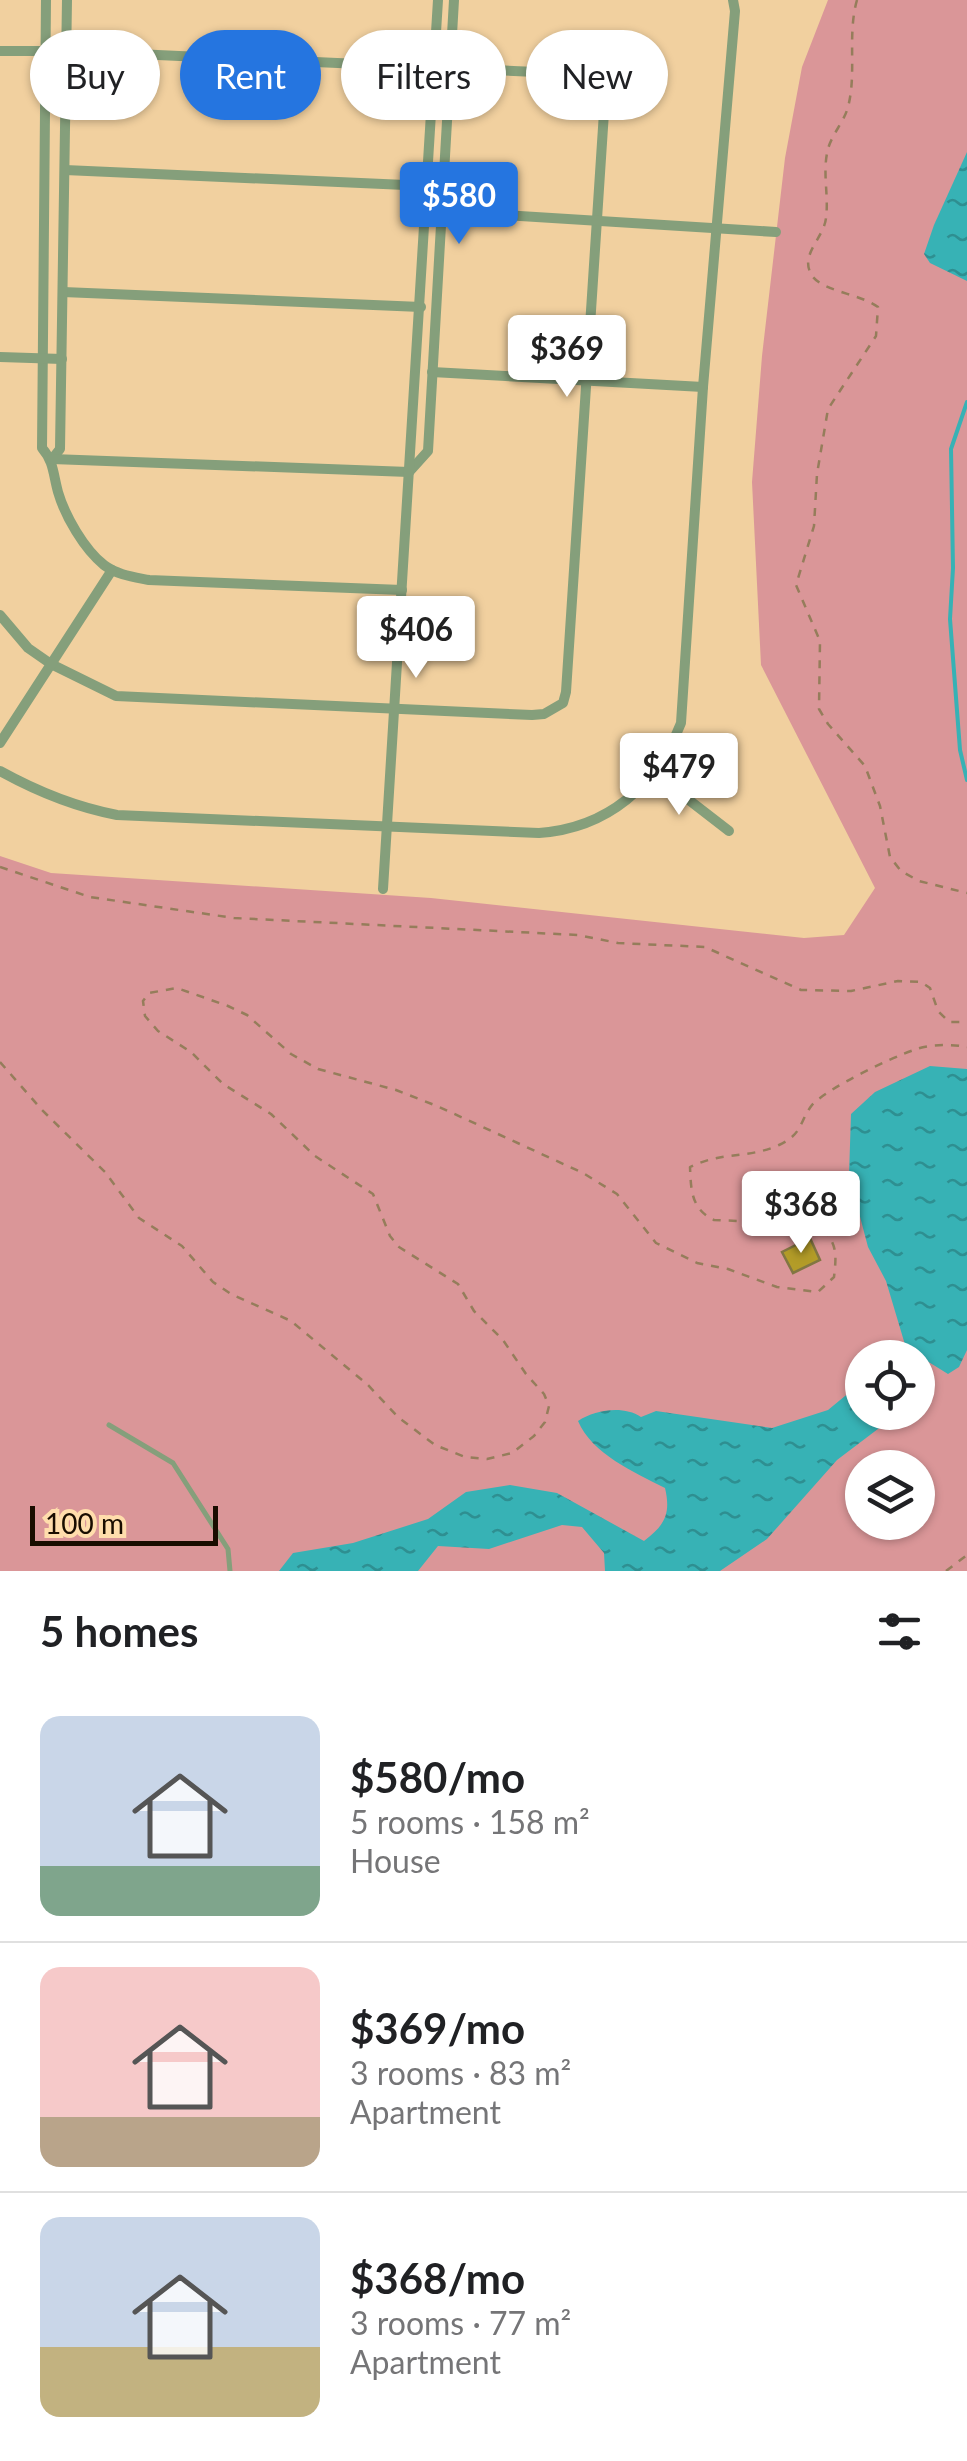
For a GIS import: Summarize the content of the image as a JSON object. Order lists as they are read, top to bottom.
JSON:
{
  "scale_bar": "100 m",
  "page": {
    "chip": [
      "Buy",
      "Rent",
      "Filters",
      "New"
    ],
    "price": [
      "$580",
      "$369",
      "$406",
      "$479",
      "$368"
    ],
    "scale": "100 m",
    "heading": "5 homes",
    "list": [
      {
        "name": "$580/mo",
        "note": "5 rooms · 158 m² · House"
      },
      {
        "name": "$369/mo",
        "note": "3 rooms · 83 m² · Apartment"
      },
      {
        "name": "$368/mo",
        "note": "3 rooms · 77 m² · Apartment"
      }
    ]
  }
}
